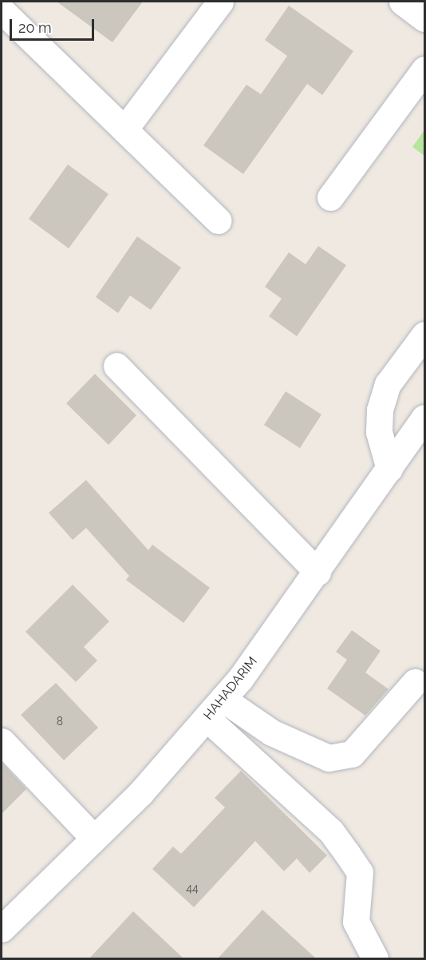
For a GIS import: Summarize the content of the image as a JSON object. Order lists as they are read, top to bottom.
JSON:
{
  "streets": {
    "street": ["HAHADARIM"]
  },
  "house_numbers": ["8", "44"],
  "scale_bar": "20 m"
}
